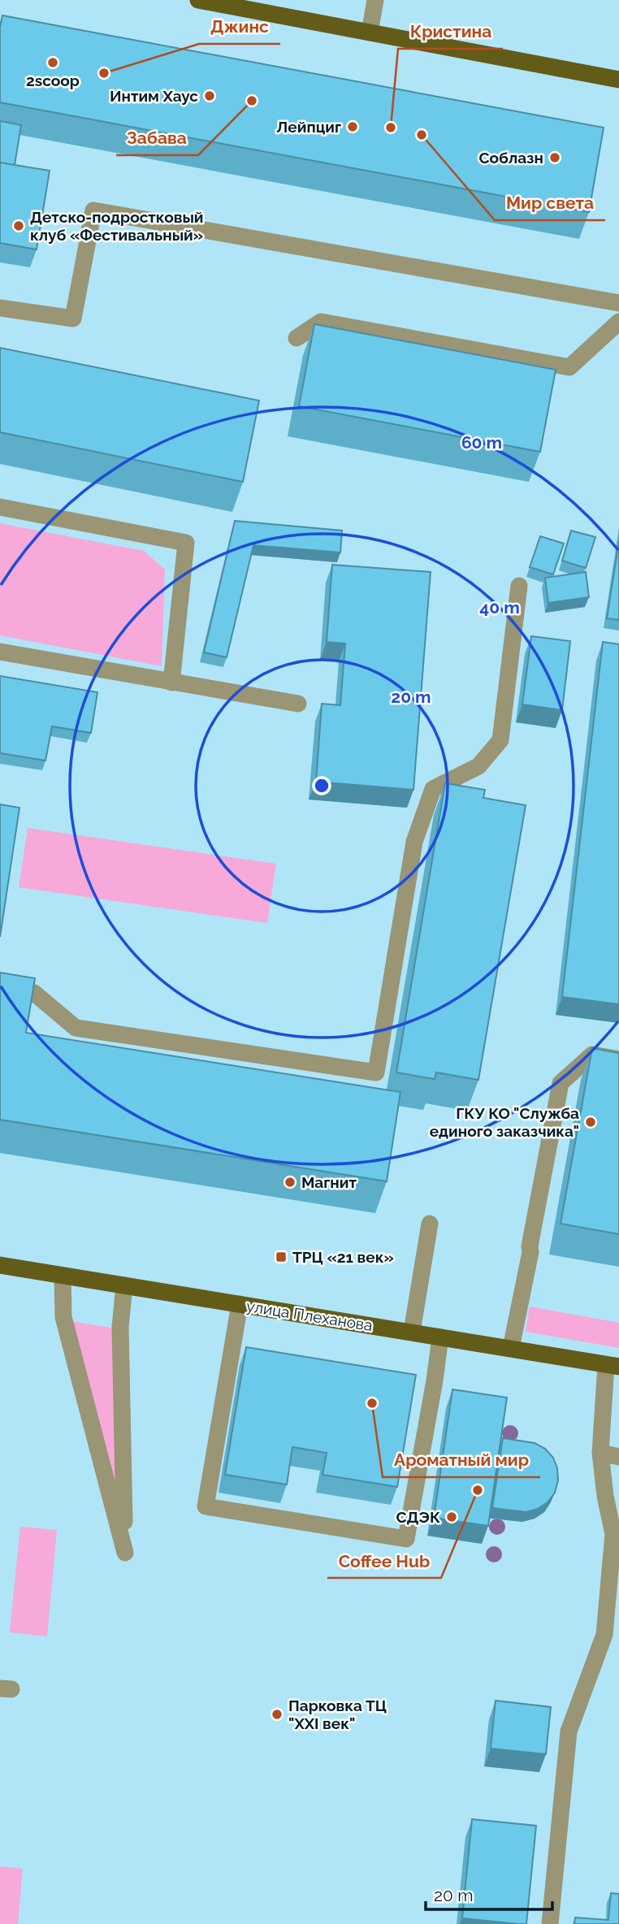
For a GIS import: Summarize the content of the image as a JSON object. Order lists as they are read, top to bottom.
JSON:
{
  "streets": {
    "main road": ["улица Плеханова"]
  },
  "places": {
    "other": [
      "2scoop",
      "Джинс",
      "Интим Хаус",
      "Забава",
      "Лейпциг",
      "Кристина",
      "Мир света",
      "Соблазн",
      "Детско-подростковый клуб «Фестивальный»",
      "ГКУ КО \"Служба единого заказчика\"",
      "Магнит",
      "Ароматный мир",
      "Coffee Hub",
      "СДЭК",
      "Парковка ТЦ \"XXI век\""
    ],
    "transit": ["ТРЦ «21 век»"]
  },
  "scale_bar": "20 m",
  "rings": ["60 m", "40 m", "20 m"]
}
